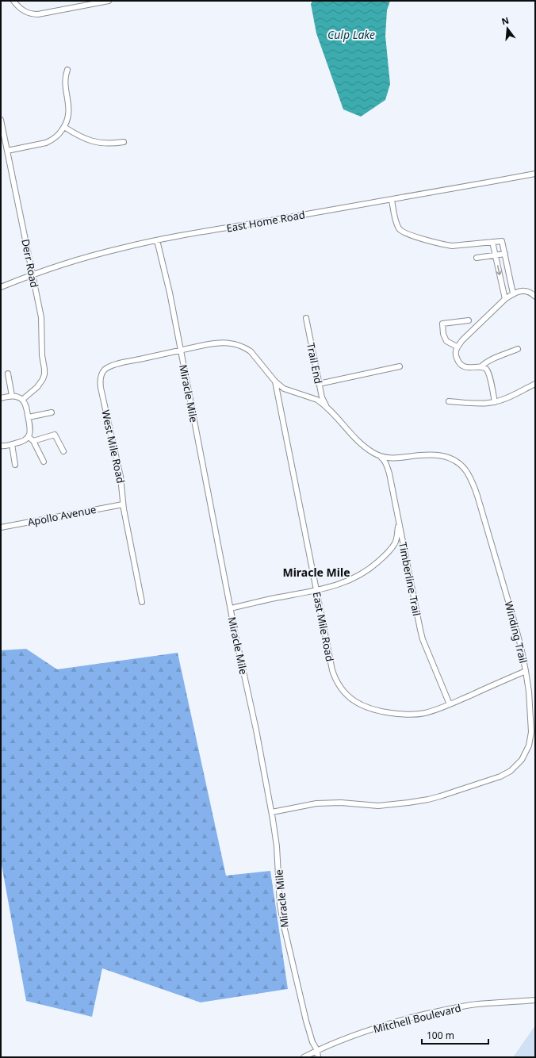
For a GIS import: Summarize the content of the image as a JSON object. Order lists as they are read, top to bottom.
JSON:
{
  "streets": {
    "street": [
      "East Home Road",
      "Derr Road",
      "Trail End",
      "Miracle Mile",
      "West Mile Road",
      "Apollo Avenue",
      "Timberline Trail",
      "East Mile Road",
      "Winding Trail",
      "Mitchell Boulevard"
    ]
  },
  "crossings": [
    ["East Home Road", "Derr Road"],
    ["East Home Road", "Miracle Mile"],
    ["Trail End", "Winding Trail"],
    ["Miracle Mile", "West Mile Road"],
    ["Miracle Mile", "East Mile Road"],
    ["Miracle Mile", "Winding Trail"],
    ["Miracle Mile", "Mitchell Boulevard"],
    ["West Mile Road", "Apollo Avenue"],
    ["West Mile Road", "East Mile Road"],
    ["Timberline Trail", "East Mile Road"],
    ["Timberline Trail", "Winding Trail"],
    ["East Mile Road", "Winding Trail"]
  ],
  "districts": ["Miracle Mile"],
  "water": ["Culp Lake"],
  "scale_bar": "100 m",
  "north": "top"
}
